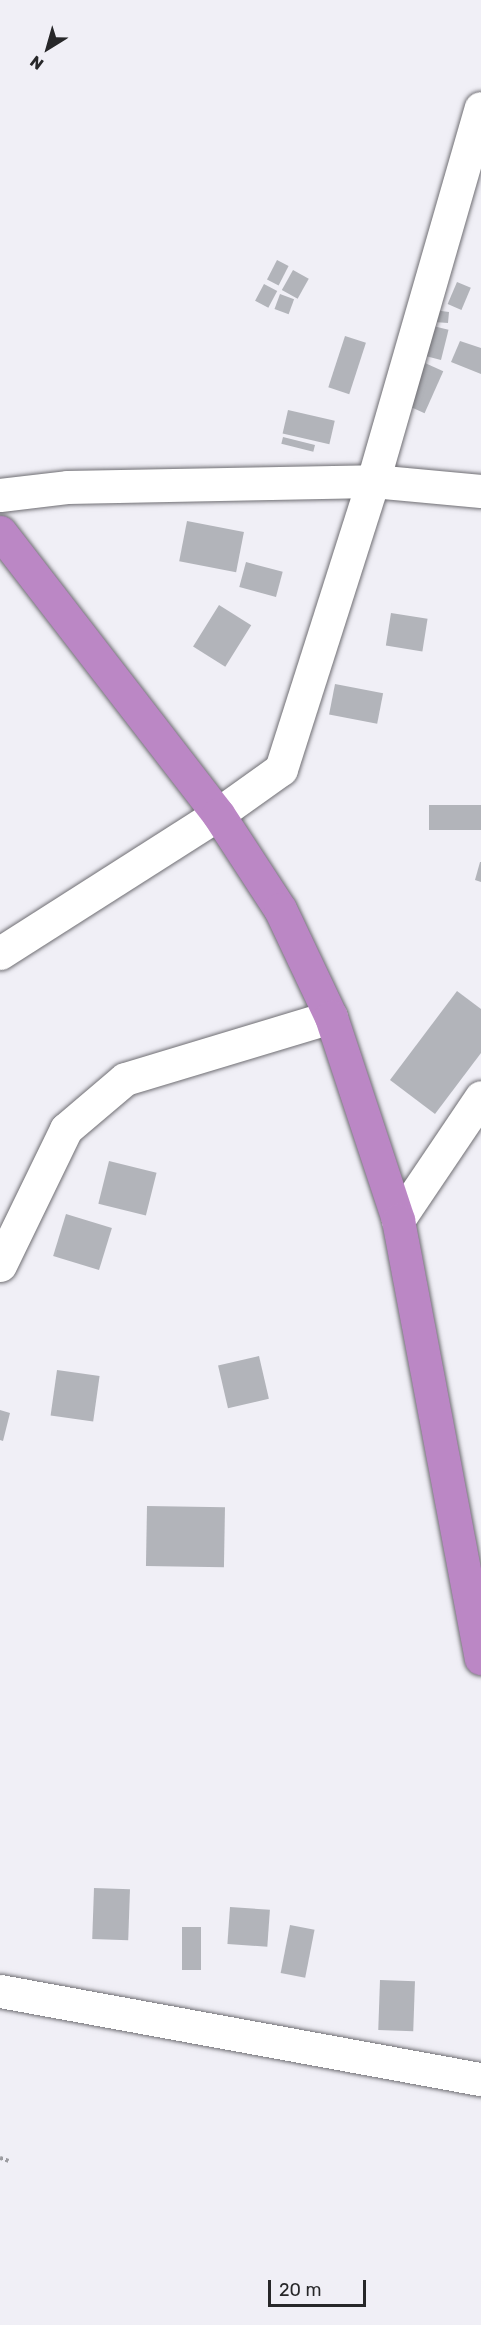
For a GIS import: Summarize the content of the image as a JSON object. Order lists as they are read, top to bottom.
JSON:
{
  "scale_bar": "20 m",
  "north": "bottom left"
}
